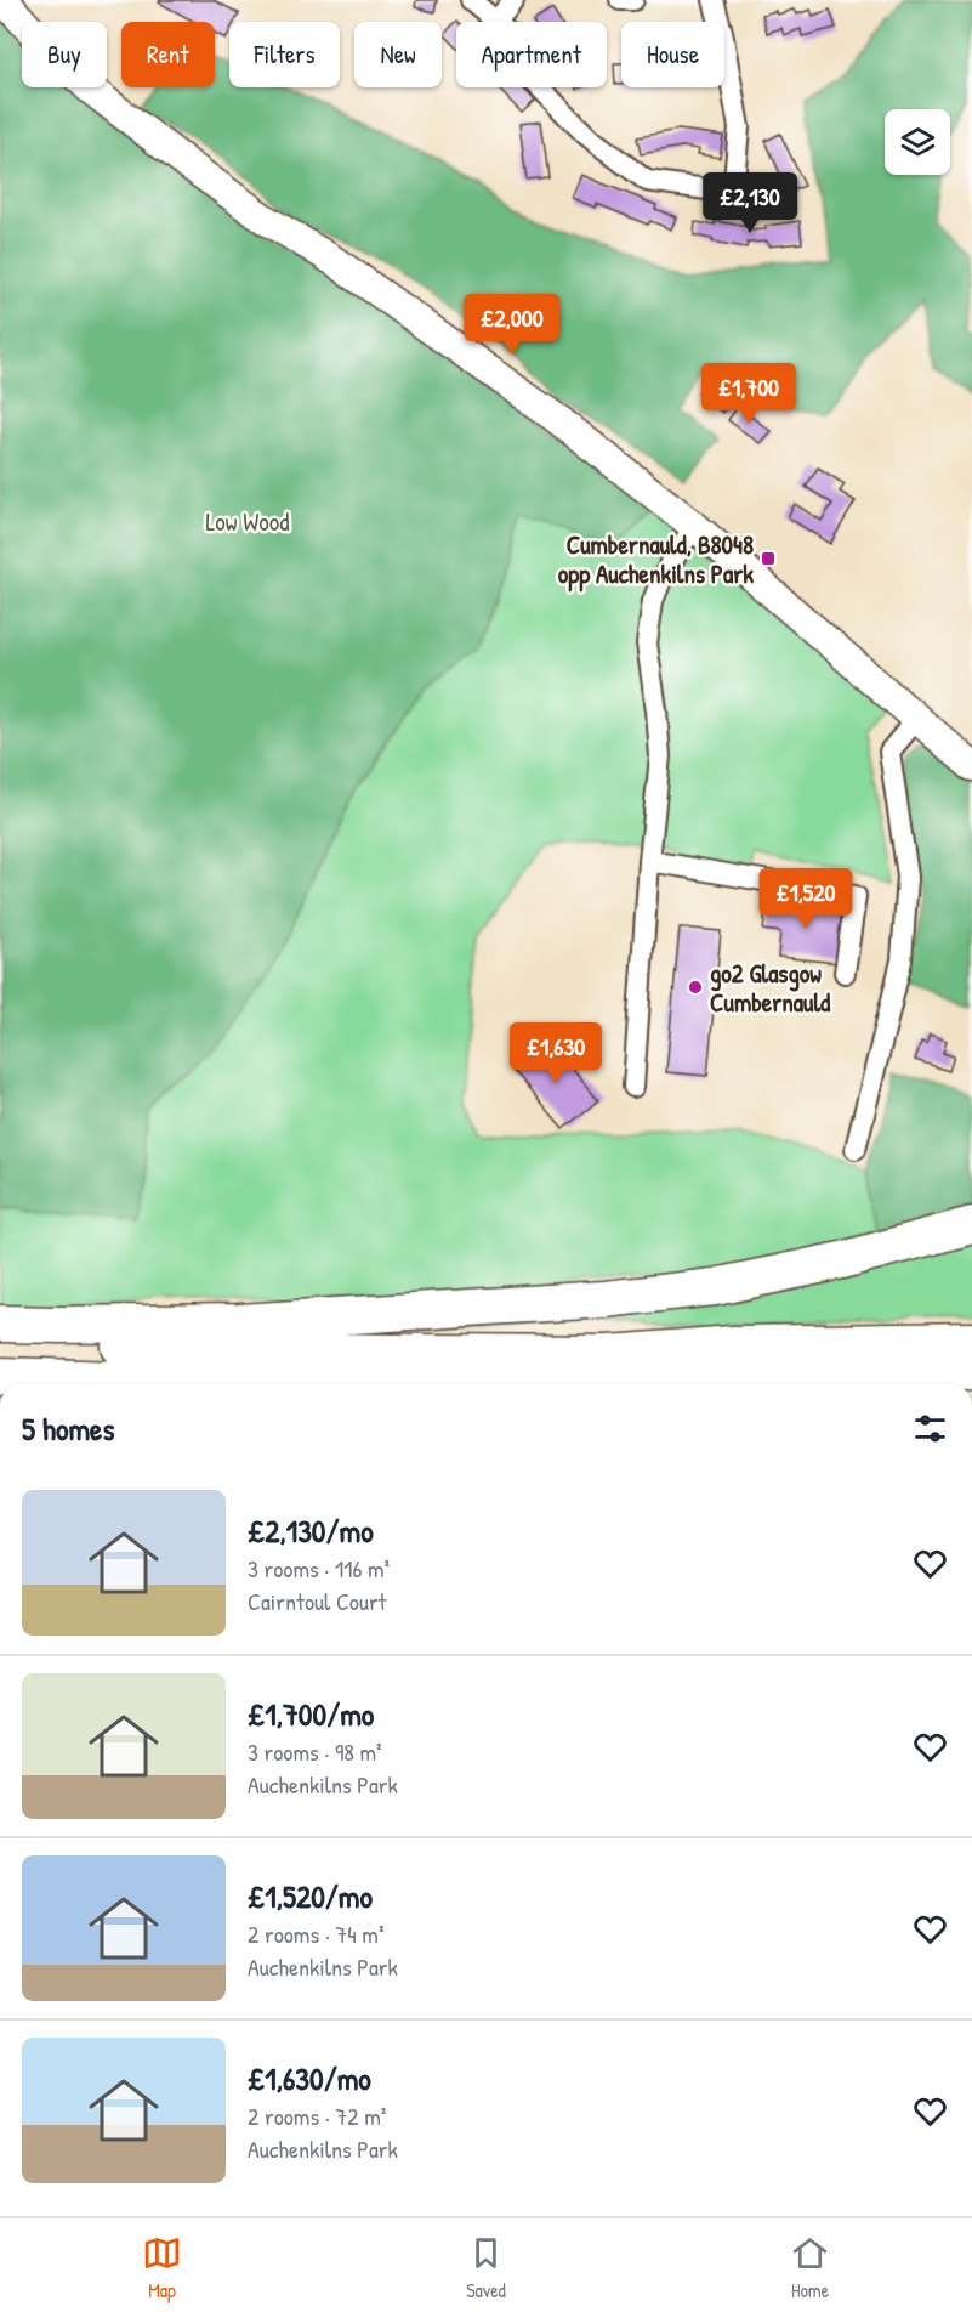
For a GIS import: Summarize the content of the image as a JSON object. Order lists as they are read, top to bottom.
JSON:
{
  "parks": ["Low Wood"],
  "places": {
    "transit": ["Cumbernauld, B8048 opp Auchenkilns Park"],
    "other": ["go2 Glasgow Cumbernauld"]
  },
  "page": {
    "chip": [
      "Buy",
      "Rent",
      "Filters",
      "New",
      "Apartment",
      "House"
    ],
    "price": [
      "£2,130",
      "£2,000",
      "£1,700",
      "£1,520",
      "£1,630"
    ],
    "heading": "5 homes",
    "list": [
      {
        "name": "£2,130/mo",
        "note": "3 rooms · 116 m² · Cairntoul Court"
      },
      {
        "name": "£1,700/mo",
        "note": "3 rooms · 98 m² · Auchenkilns Park"
      },
      {
        "name": "£1,520/mo",
        "note": "2 rooms · 74 m² · Auchenkilns Park"
      },
      {
        "name": "£1,630/mo",
        "note": "2 rooms · 72 m² · Auchenkilns Park"
      }
    ],
    "tabs": ["Map", "Saved", "Home"]
  }
}
